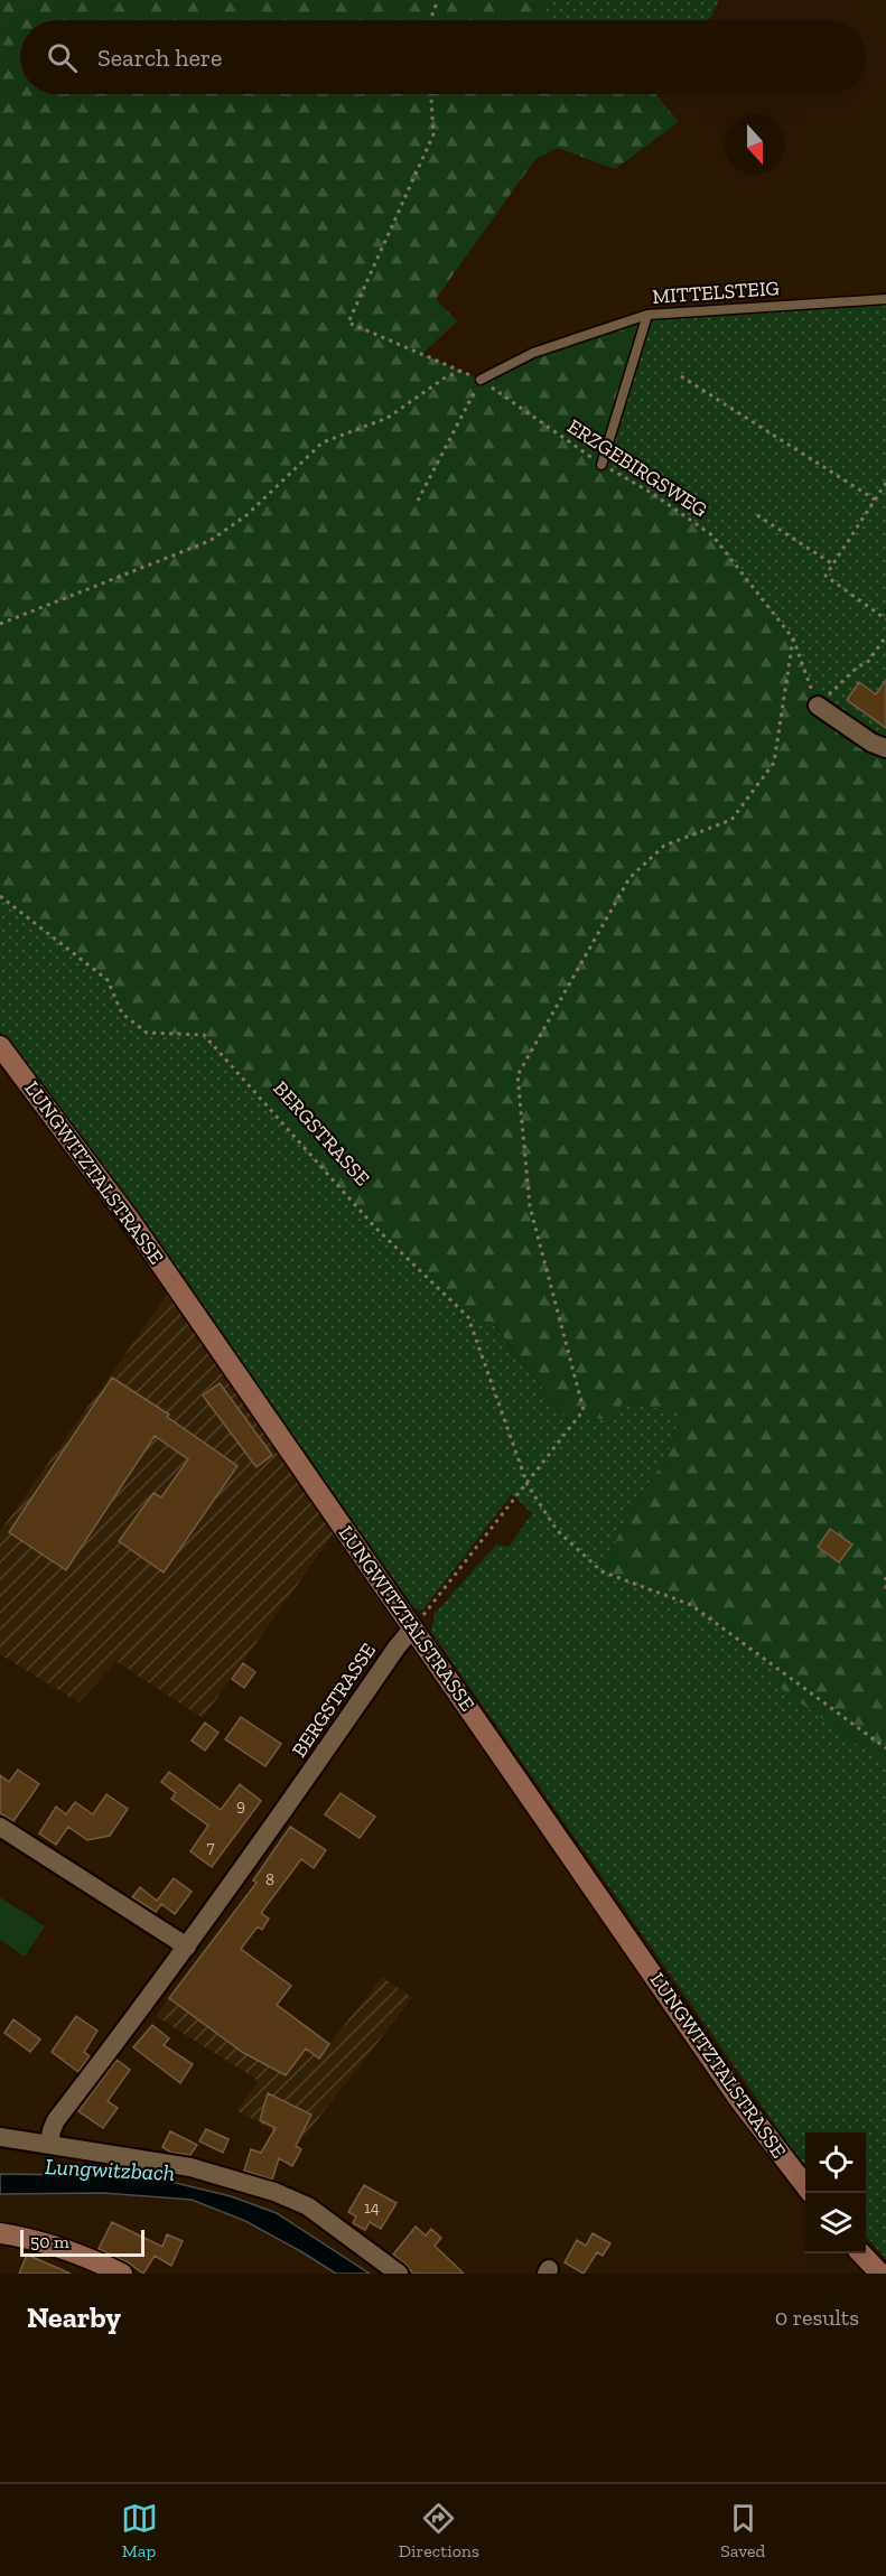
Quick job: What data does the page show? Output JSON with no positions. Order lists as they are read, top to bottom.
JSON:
{
  "streets": {
    "main road": ["LUNGWITZTALSTRASSE"],
    "street": ["BERGSTRASSE"],
    "lane": ["MITTELSTEIG"],
    "path": ["ERZGEBIRGSWEG"]
  },
  "crossings": [
    ["MITTELSTEIG", "ERZGEBIRGSWEG"],
    ["BERGSTRASSE", "LUNGWITZTALSTRASSE"]
  ],
  "water": ["Lungwitzbach"],
  "house_numbers": [
    "9",
    "7",
    "8",
    "14"
  ],
  "scale_bar": "50 m",
  "north": "bottom",
  "page": {
    "search": "Search here",
    "scale": "50 m",
    "heading": ["Nearby", "0 results"],
    "nav": ["Map", "Directions", "Saved"]
  }
}
